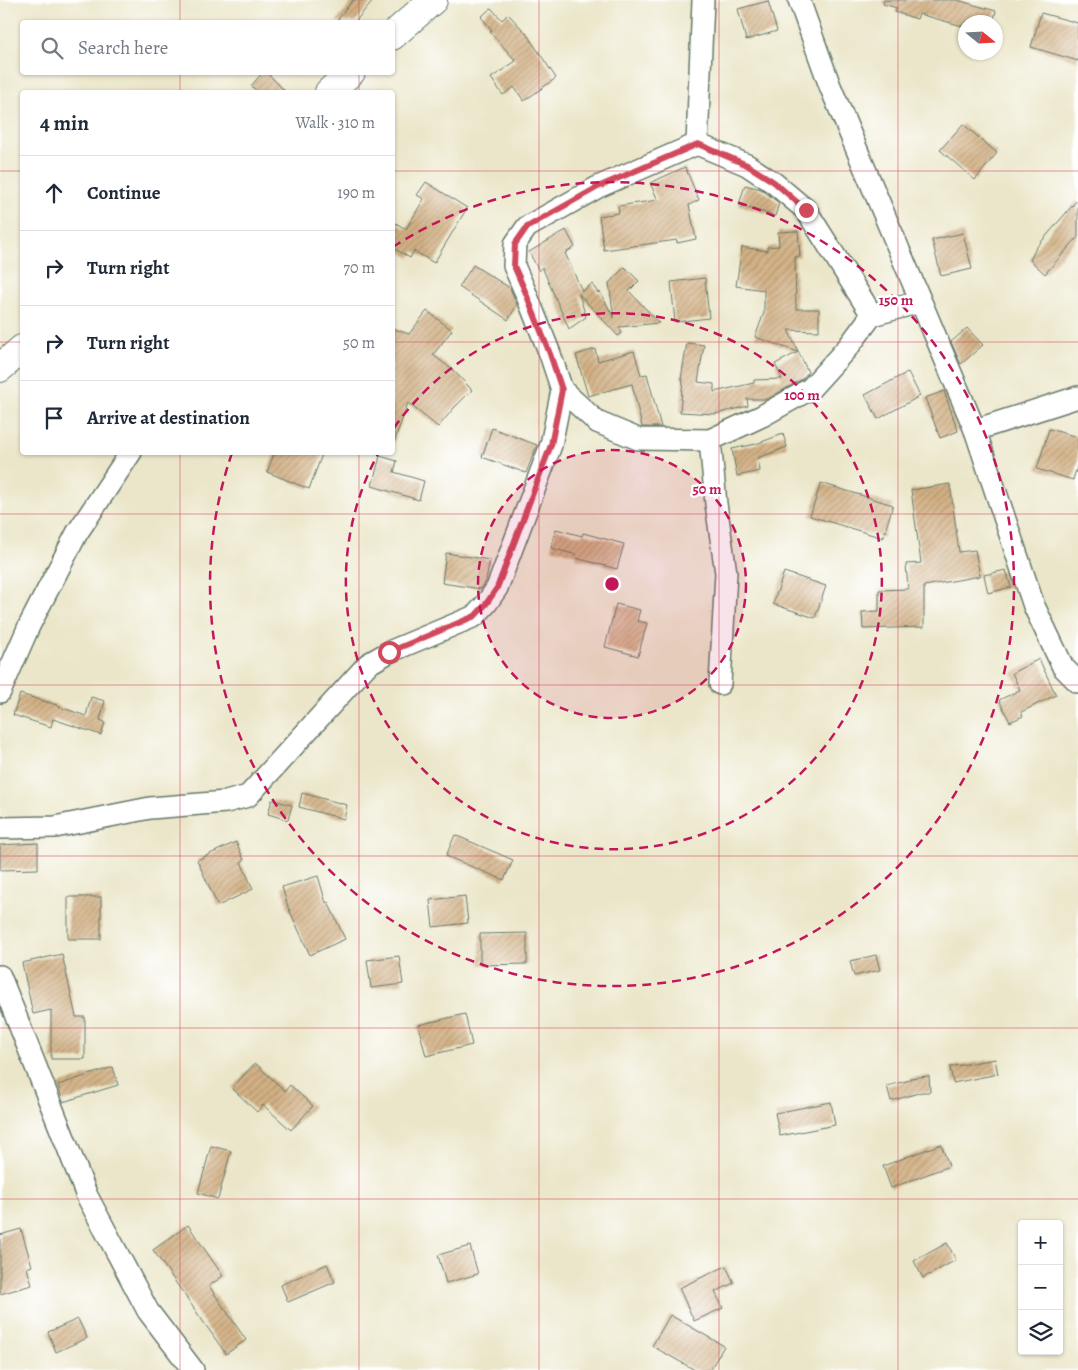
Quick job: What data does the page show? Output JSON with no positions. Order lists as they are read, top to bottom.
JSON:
{
  "north": "right",
  "page": {
    "search": "Search here",
    "heading": ["4 min", "Walk · 310 m"],
    "list": [
      ["Continue", "190 m"],
      ["Turn right", "70 m"],
      ["Turn right", "50 m"],
      "Arrive at destination"
    ],
    "map_buttons": ["+", "−"]
  },
  "rings": ["150 m", "100 m", "50 m"]
}
